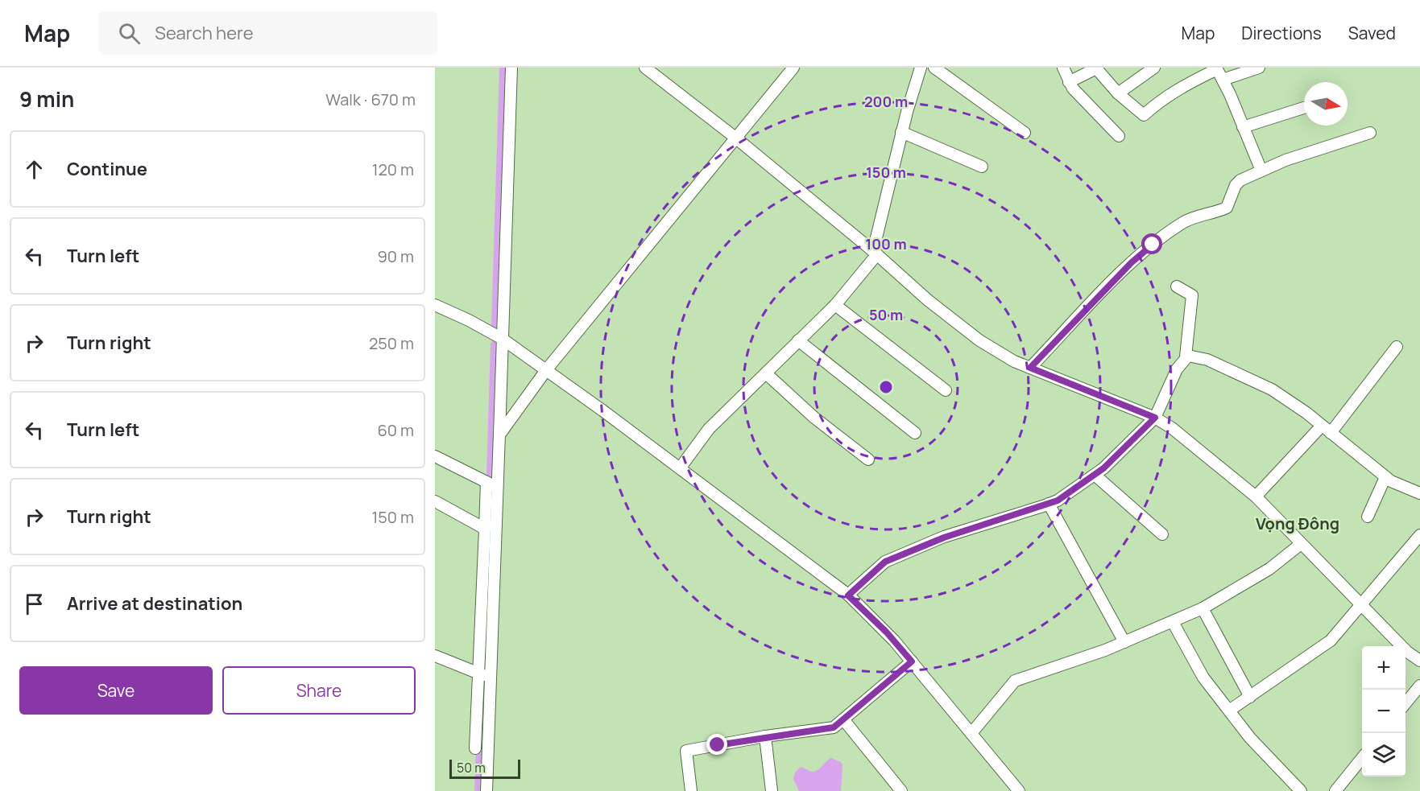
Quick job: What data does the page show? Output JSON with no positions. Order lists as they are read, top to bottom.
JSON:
{
  "districts": ["Vọng Đông"],
  "scale_bar": "50 m",
  "north": "right",
  "page": {
    "header": "Map",
    "search": "Search here",
    "nav": ["Map", "Directions", "Saved"],
    "heading": ["9 min", "Walk · 670 m"],
    "list": [
      ["Continue", "120 m"],
      ["Turn left", "90 m"],
      ["Turn right", "250 m"],
      ["Turn left", "60 m"],
      ["Turn right", "150 m"],
      "Arrive at destination"
    ],
    "map_buttons": ["+", "−"],
    "buttons": ["Save", "Share"],
    "scale": "50 m"
  },
  "rings": [
    "200 m",
    "150 m",
    "100 m",
    "50 m"
  ]
}
